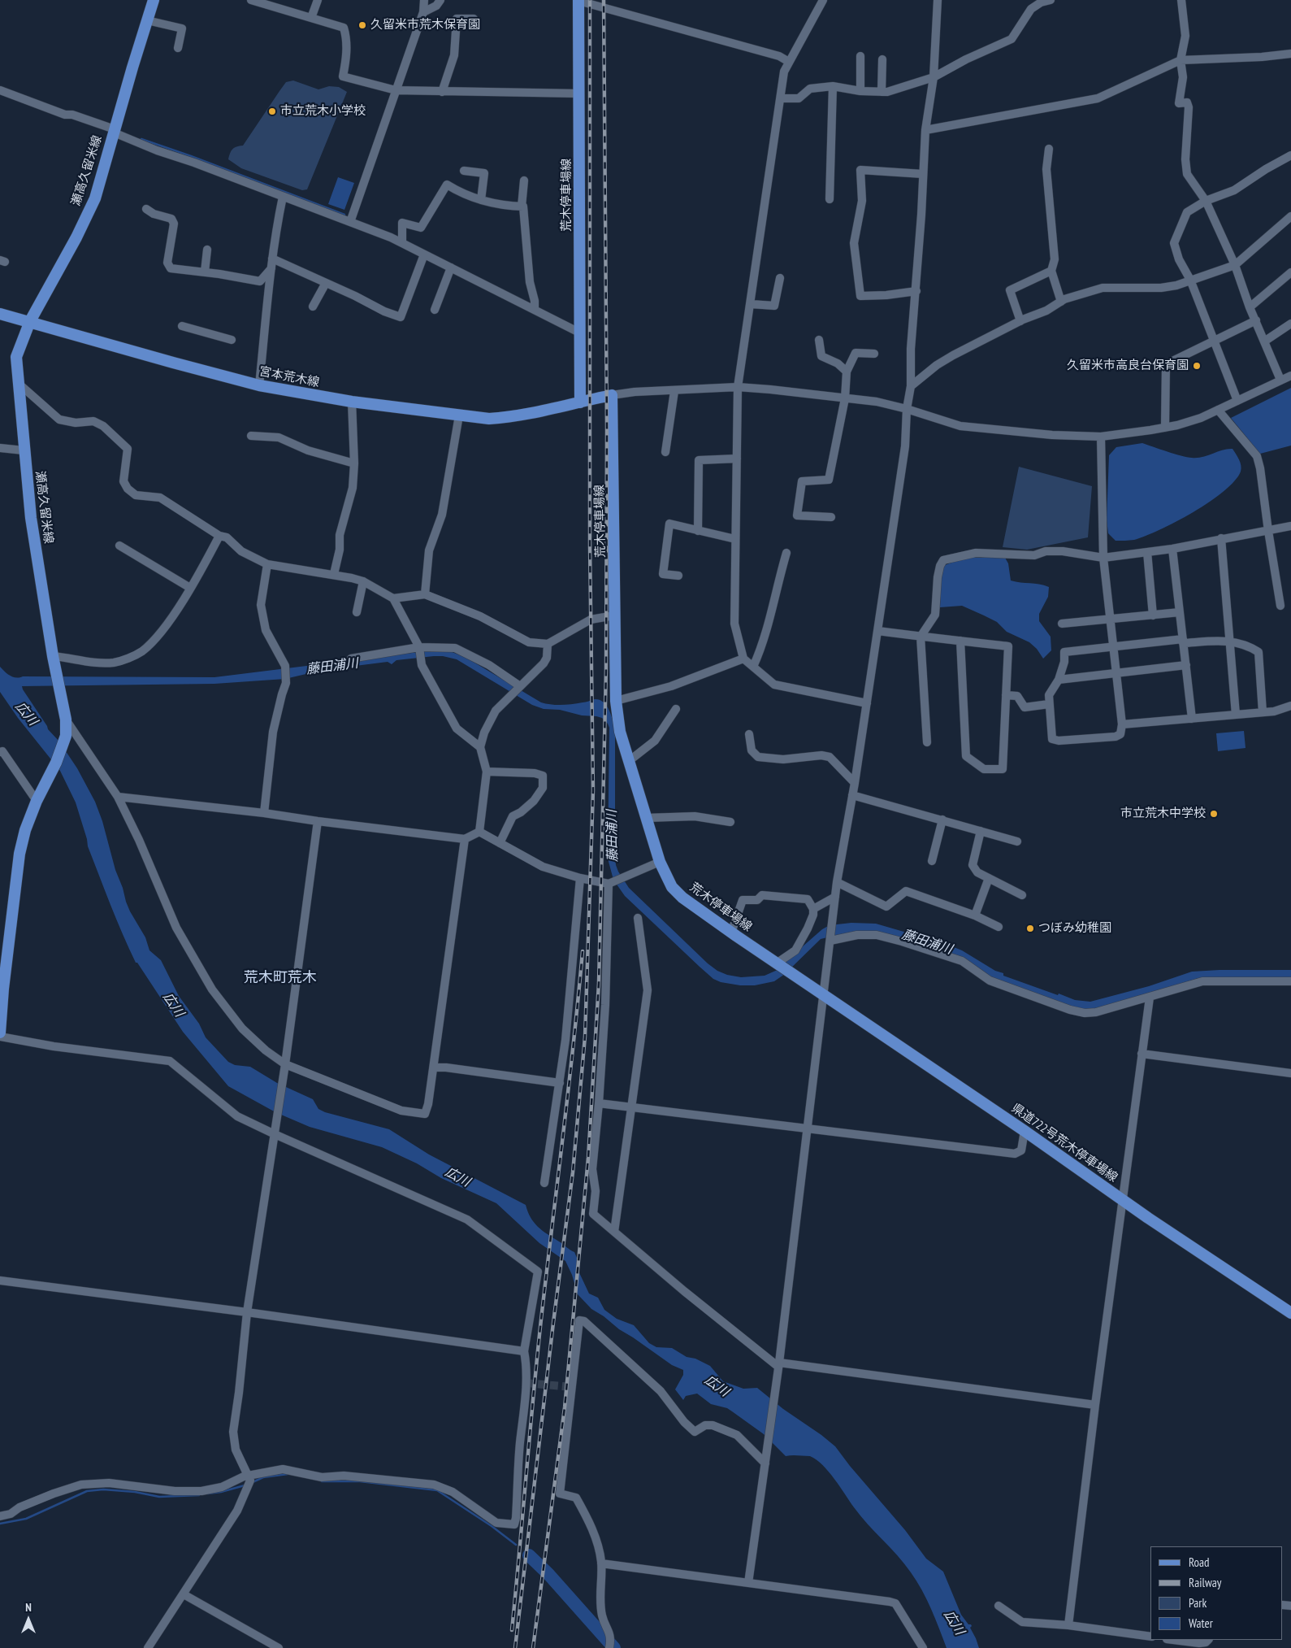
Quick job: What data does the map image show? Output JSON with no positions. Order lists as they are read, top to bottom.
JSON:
{
  "streets": {
    "main road": [
      "瀬高久留米線",
      "荒木停車場線",
      "宮本荒木線",
      "県道722号荒木停車場線"
    ]
  },
  "crossings": [
    ["瀬高久留米線", "宮本荒木線"],
    ["荒木停車場線", "宮本荒木線"],
    ["荒木停車場線", "県道722号荒木停車場線"]
  ],
  "districts": ["荒木町荒木"],
  "water": ["藤田浦川", "広川"],
  "places": [
    "久留米市荒木保育園",
    "市立荒木小学校",
    "久留米市高良台保育園",
    "市立荒木中学校",
    "つぼみ幼稚園"
  ],
  "legend": [
    "Road",
    "Railway",
    "Park",
    "Water"
  ],
  "north": "top"
}
